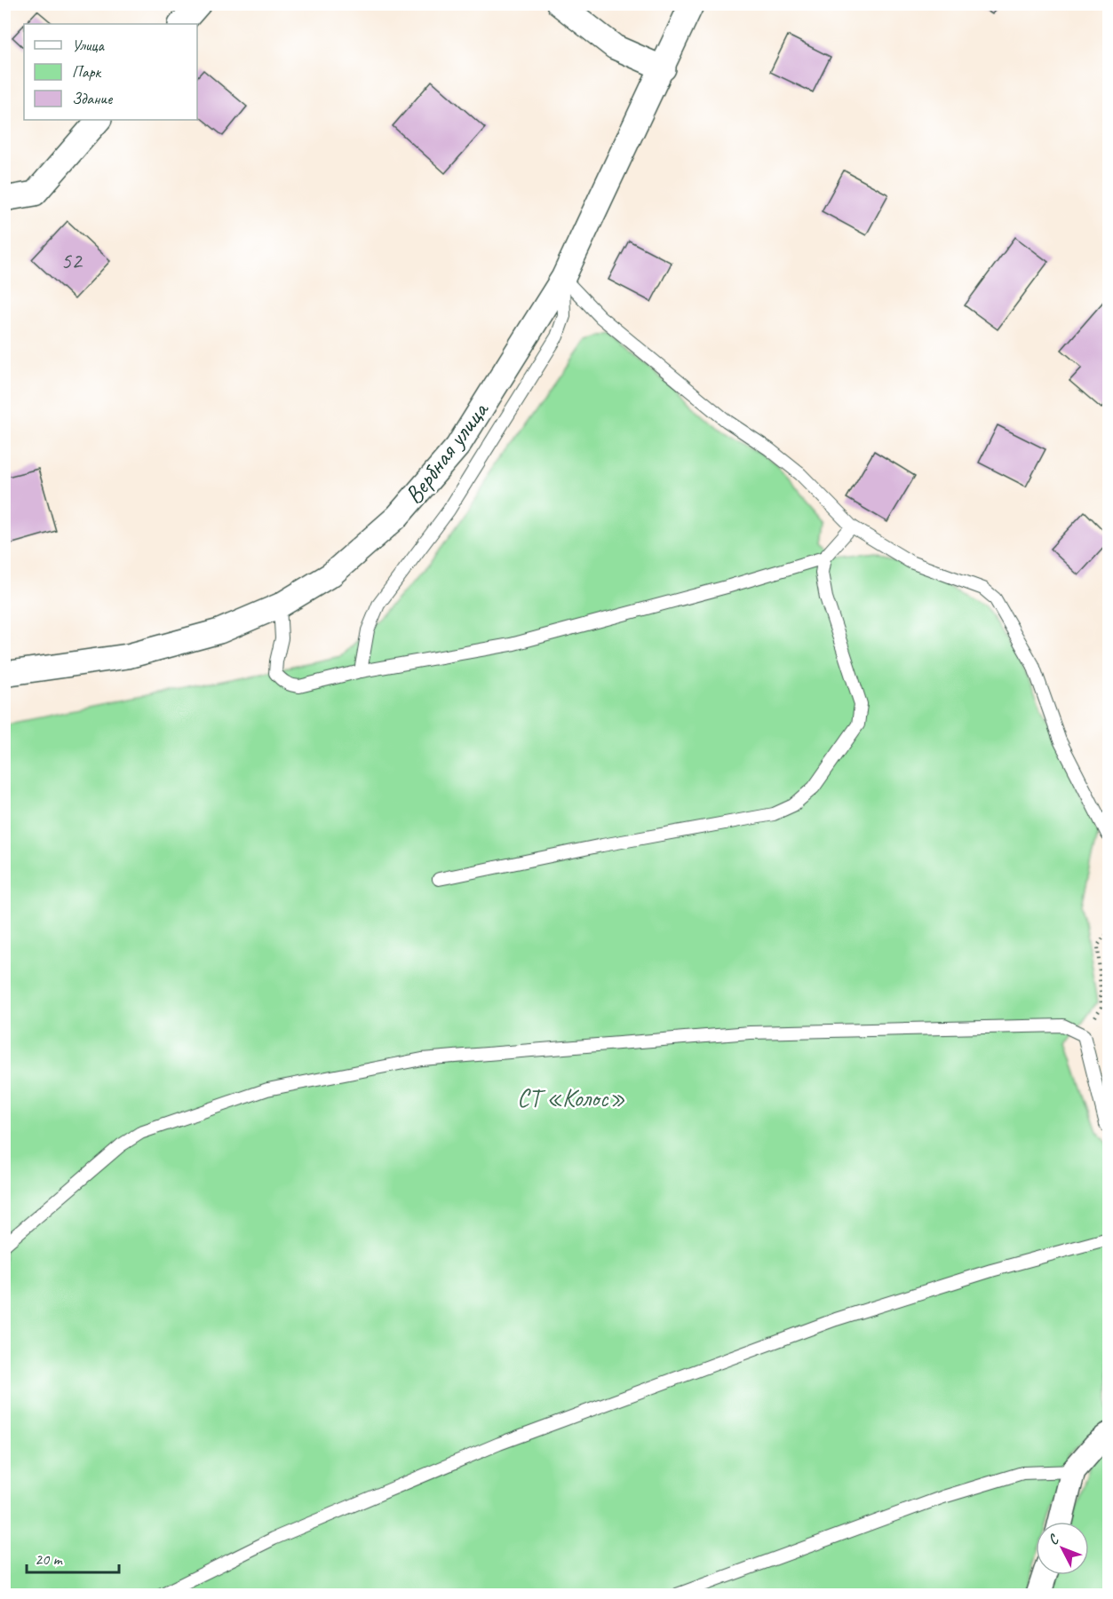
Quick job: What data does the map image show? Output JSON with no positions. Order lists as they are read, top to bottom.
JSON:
{
  "streets": {
    "street": ["Вербная улица"]
  },
  "parks": ["СТ «Колос»"],
  "house_numbers": ["52"],
  "legend": ["Улица", "Парк", "Здание"],
  "scale_bar": "20 m",
  "north": "top left"
}
